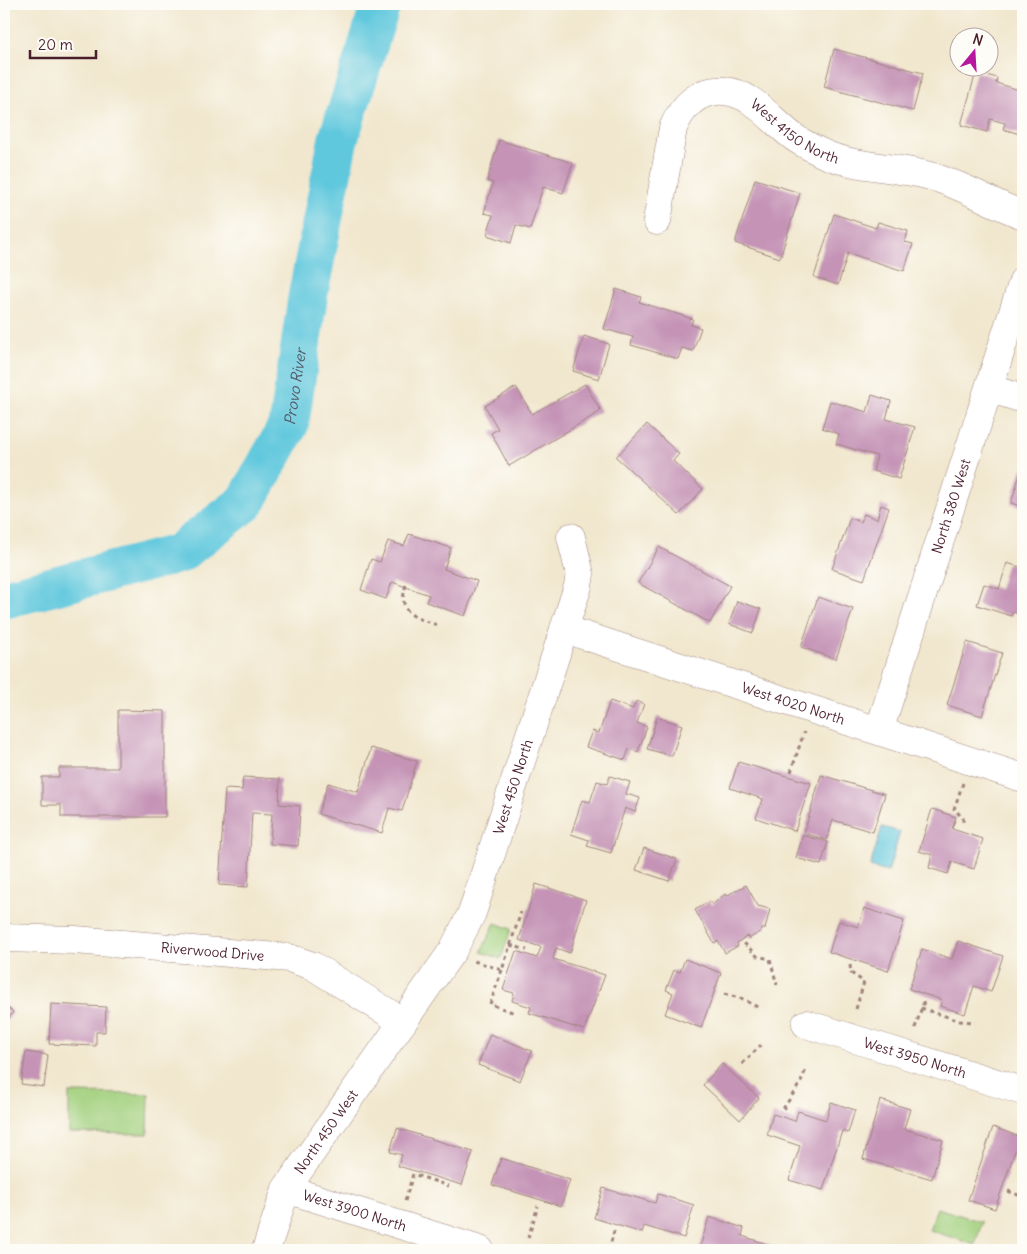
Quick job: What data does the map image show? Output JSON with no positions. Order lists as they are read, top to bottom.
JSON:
{
  "streets": {
    "street": [
      "West 4150 North",
      "North 380 West",
      "West 4020 North",
      "West 450 North",
      "Riverwood Drive",
      "West 3950 North",
      "North 450 West",
      "West 3900 North"
    ]
  },
  "crossings": [
    ["North 380 West", "West 4020 North"],
    ["West 4020 North", "West 450 North"],
    ["West 450 North", "Riverwood Drive"],
    ["West 450 North", "North 450 West"],
    ["Riverwood Drive", "North 450 West"],
    ["North 450 West", "West 3900 North"]
  ],
  "water": ["Provo River"],
  "scale_bar": "20 m",
  "north": "top"
}
